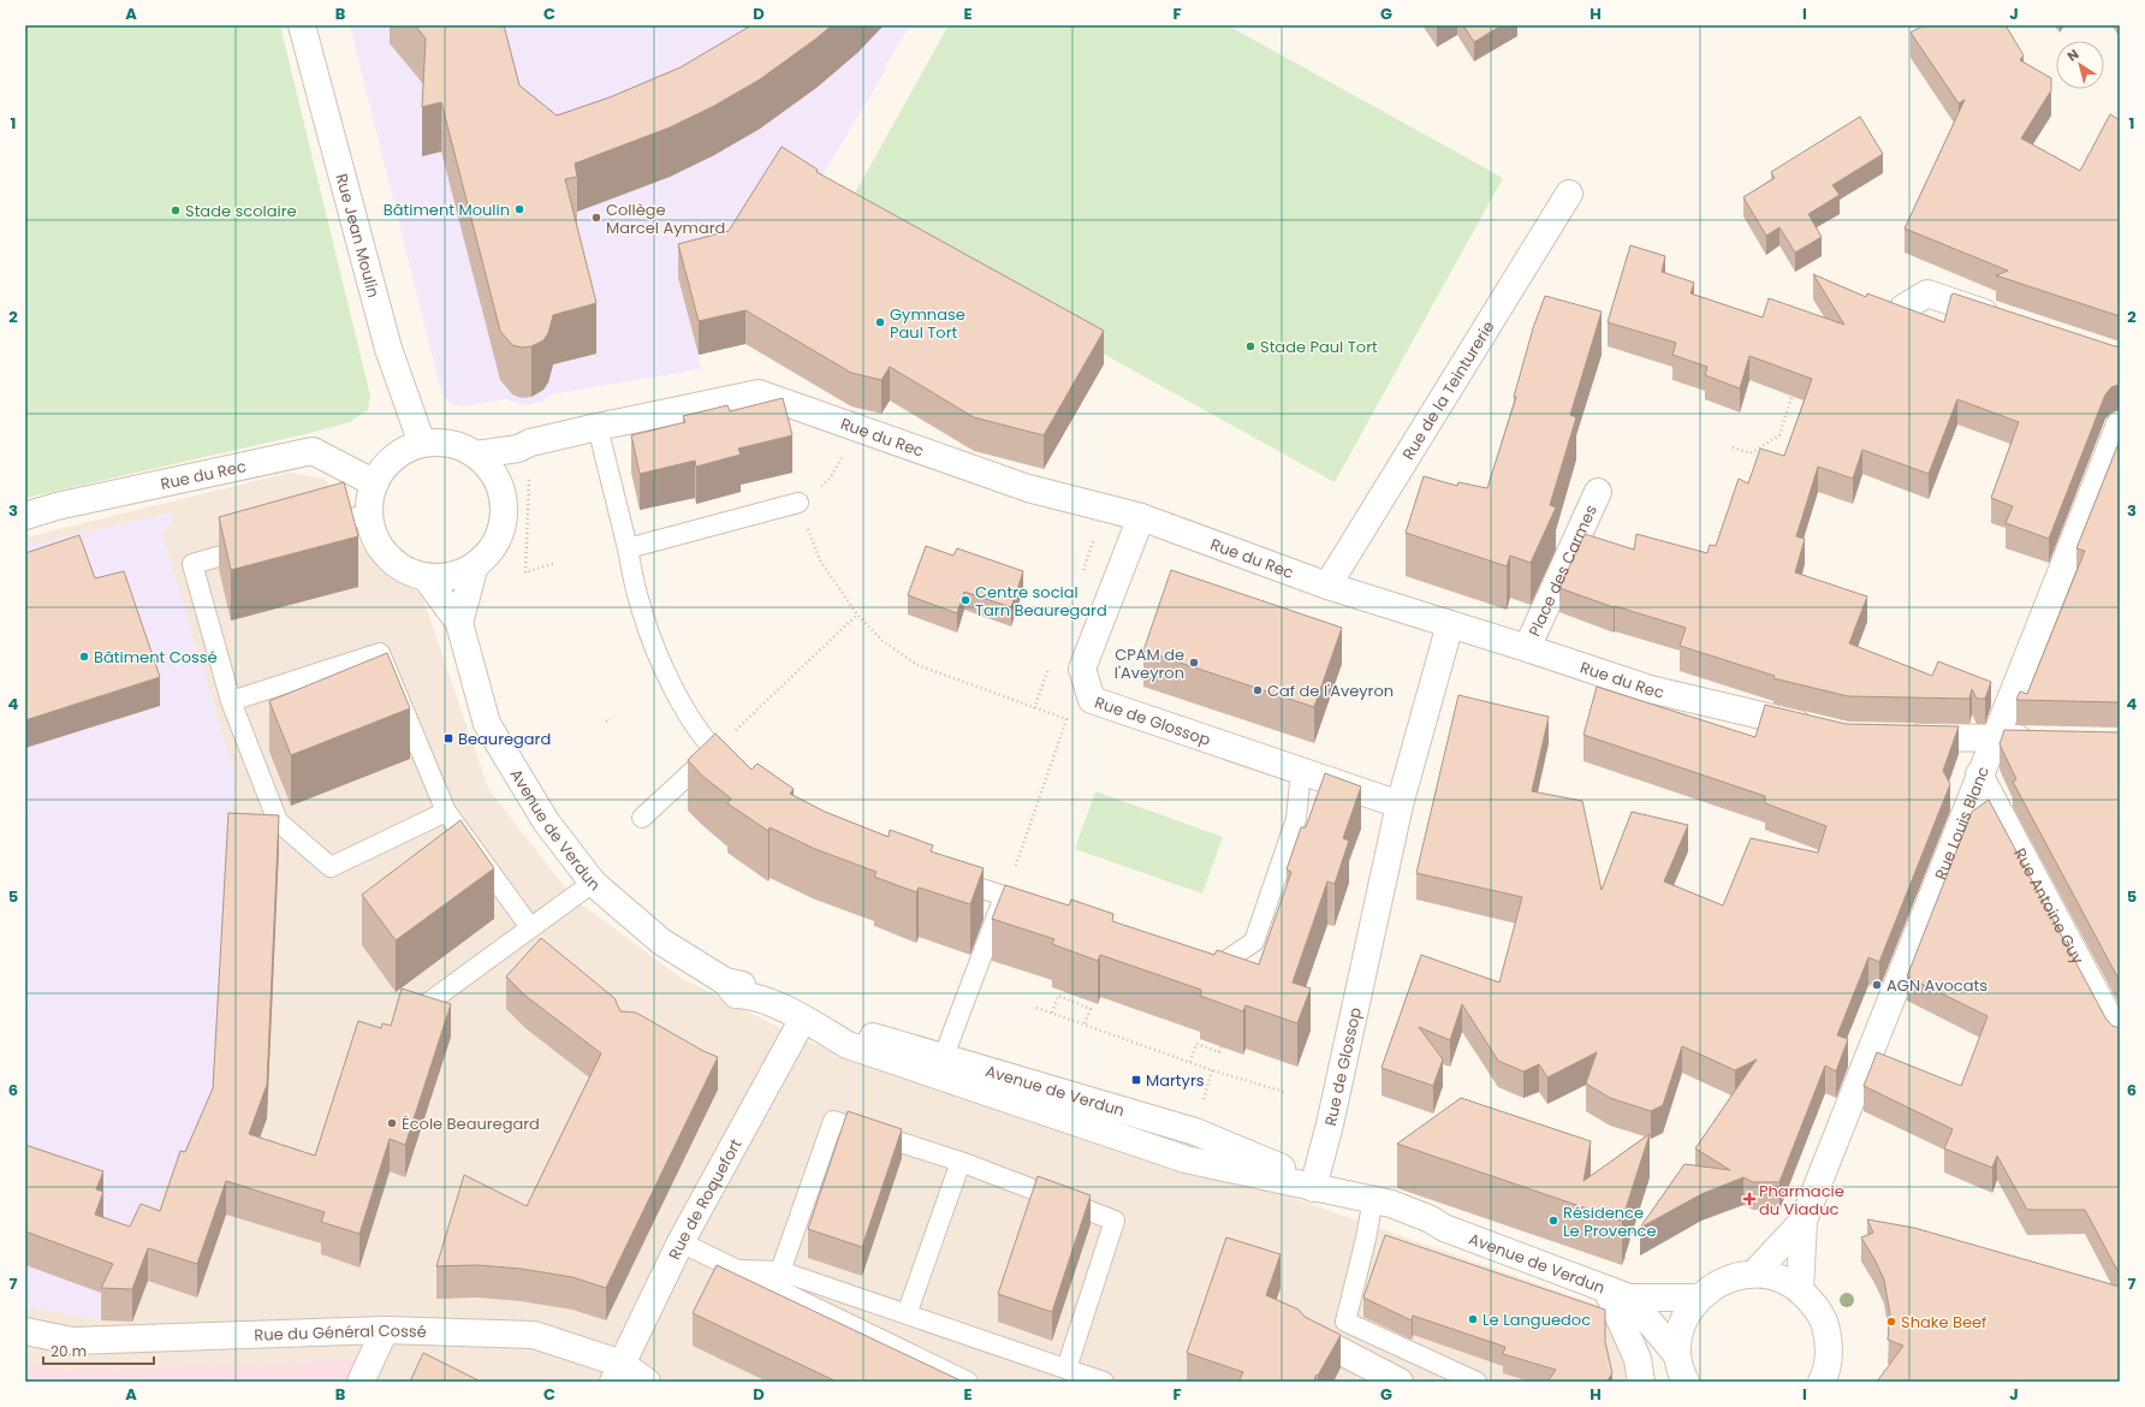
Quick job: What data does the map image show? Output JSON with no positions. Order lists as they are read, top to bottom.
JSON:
{
  "streets": {
    "street": [
      "Rue Jean Moulin",
      "Rue de la Teinturerie",
      "Rue du Rec",
      "Place des Carmes",
      "Rue de Glossop",
      "Rue Louis Blanc",
      "Avenue de Verdun",
      "Rue Antoine Guy",
      "Rue de Roquefort",
      "Rue du Général Cossé"
    ]
  },
  "crossings": [
    ["Rue Jean Moulin", "Rue du Rec"],
    ["Rue Jean Moulin", "Avenue de Verdun"],
    ["Rue de la Teinturerie", "Rue du Rec"],
    ["Rue du Rec", "Place des Carmes"],
    ["Rue du Rec", "Rue de Glossop"],
    ["Rue du Rec", "Avenue de Verdun"],
    ["Rue de Glossop", "Avenue de Verdun"],
    ["Rue Louis Blanc", "Rue Antoine Guy"],
    ["Avenue de Verdun", "Rue de Roquefort"],
    ["Rue de Roquefort", "Rue du Général Cossé"]
  ],
  "places": {
    "other": [
      "Bâtiment Moulin",
      "Stade scolaire",
      "Collège Marcel Aymard",
      "Gymnase Paul Tort",
      "Stade Paul Tort",
      "Centre social Tarn Beauregard",
      "Bâtiment Cossé",
      "CPAM de l'Aveyron",
      "Caf de l'Aveyron",
      "AGN Avocats",
      "École Beauregard",
      "Résidence Le Provence",
      "Le Languedoc",
      "Shake Beef"
    ],
    "transit": ["Beauregard", "Martyrs"],
    "health": ["Pharmacie du Viaduc"]
  },
  "scale_bar": "20 m",
  "north": "top left",
  "grid": {
    "columns": [
      "A",
      "B",
      "C",
      "D",
      "E",
      "F",
      "G",
      "H",
      "I",
      "J"
    ],
    "rows": [
      "1",
      "2",
      "3",
      "4",
      "5",
      "6",
      "7"
    ]
  }
}
